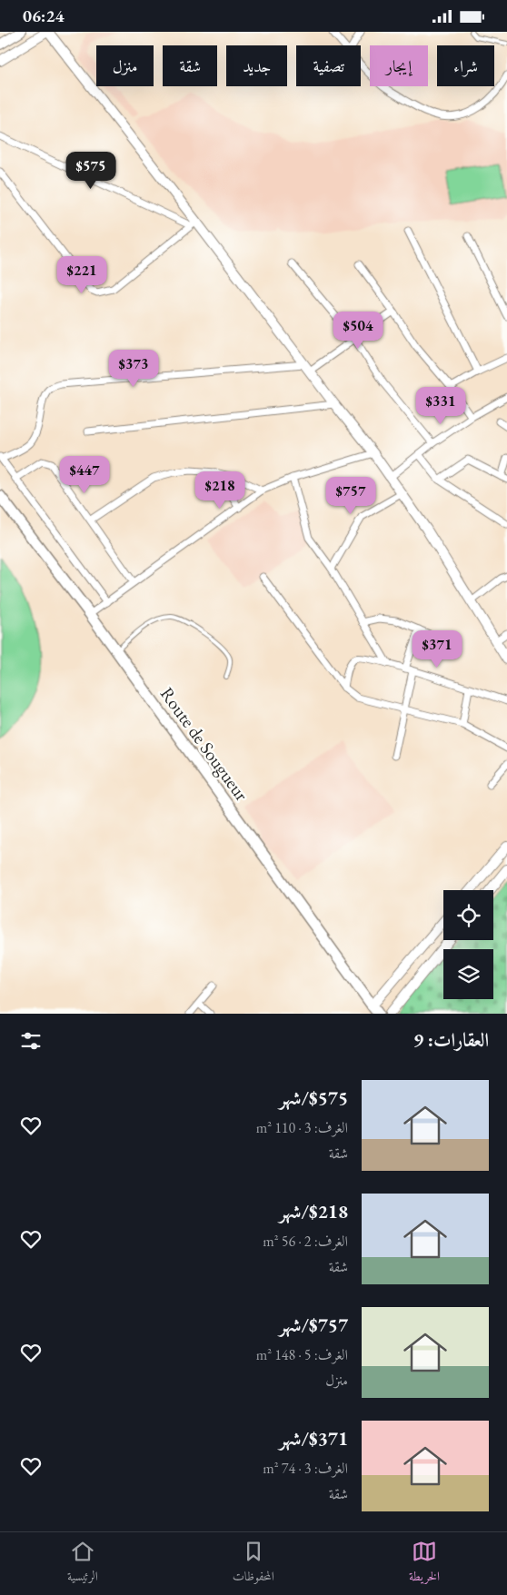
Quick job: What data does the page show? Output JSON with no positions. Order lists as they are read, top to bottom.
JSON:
{
  "streets": {
    "main road": ["Route de Sougueur"]
  },
  "page": {
    "status": "06:24",
    "chip": [
      "شراء",
      "إيجار",
      "تصفية",
      "جديد",
      "شقة",
      "منزل"
    ],
    "price": [
      "$575",
      "$221",
      "$504",
      "$373",
      "$331",
      "$447",
      "$218",
      "$757",
      "$371"
    ],
    "heading": "العقارات: 9",
    "list": [
      {
        "name": "$575/شهر",
        "note": "الغرف: 3 · 110 m² · شقة"
      },
      {
        "name": "$218/شهر",
        "note": "الغرف: 2 · 56 m² · شقة"
      },
      {
        "name": "$757/شهر",
        "note": "الغرف: 5 · 148 m² · منزل"
      },
      {
        "name": "$371/شهر",
        "note": "الغرف: 3 · 74 m² · شقة"
      }
    ],
    "tabs": ["الخريطة", "المحفوظات", "الرئيسية"]
  }
}
